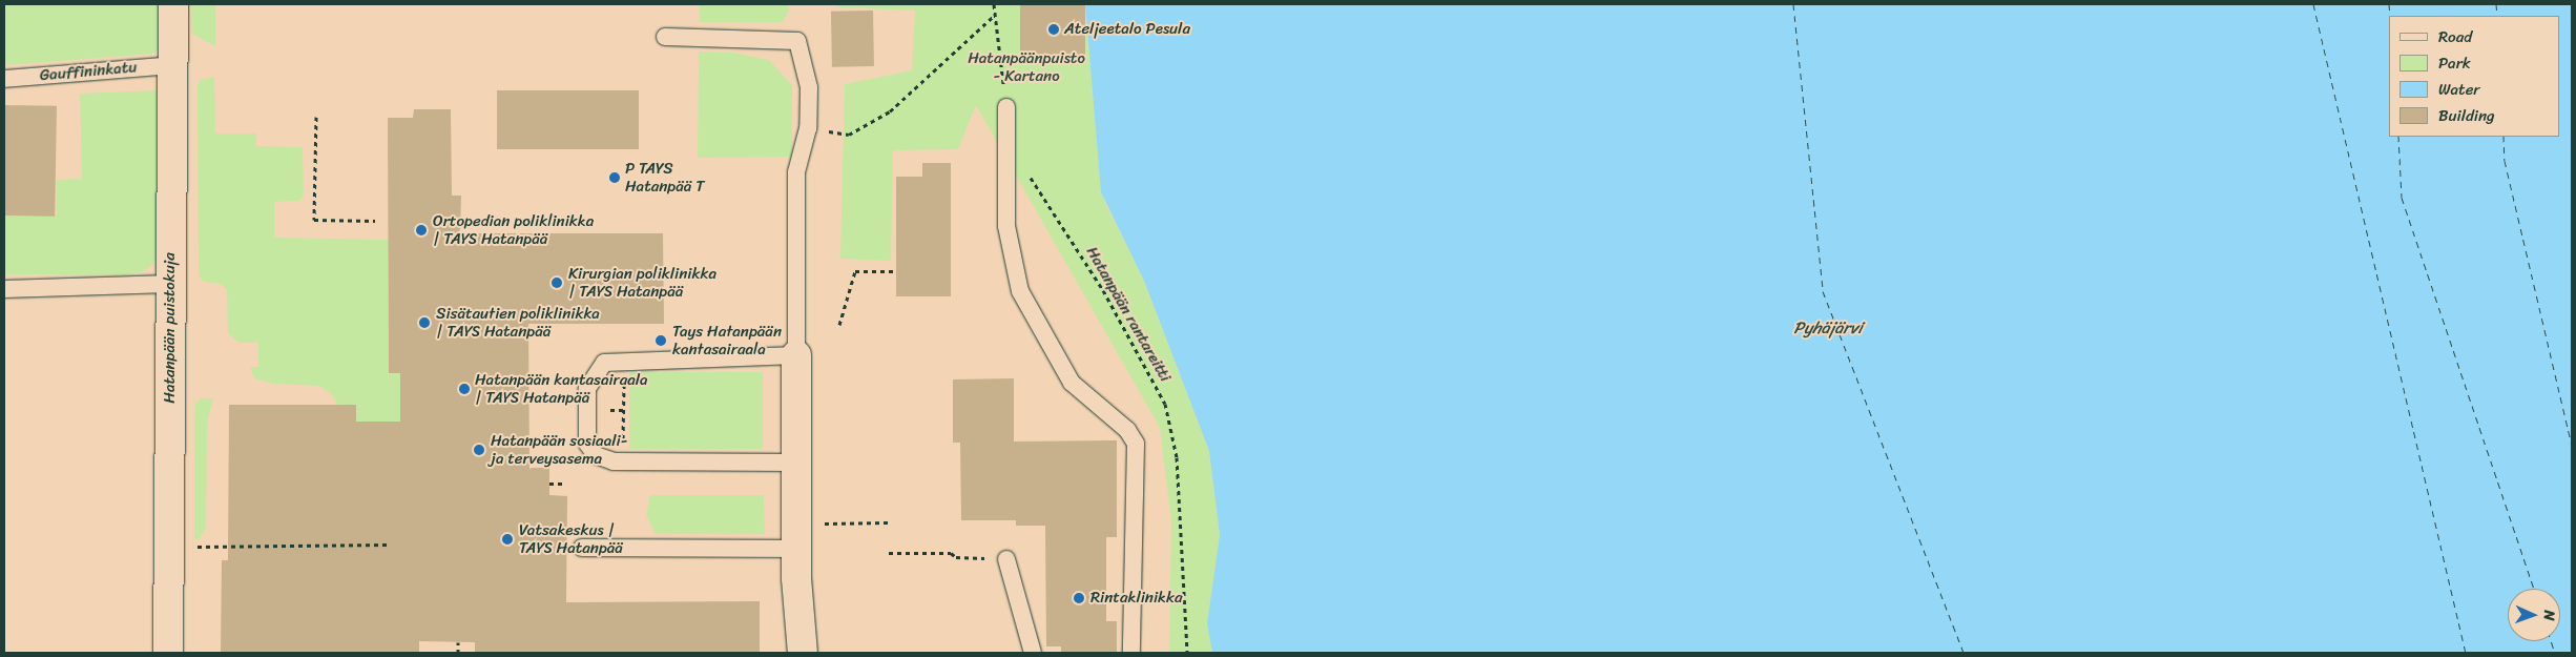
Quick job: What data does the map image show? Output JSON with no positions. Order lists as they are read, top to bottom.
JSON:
{
  "streets": {
    "street": ["Hatanpään puistokuja"],
    "lane": ["Gauffininkatu"],
    "path": ["Hatanpään rantareitti"]
  },
  "crossings": [
    ["Gauffininkatu", "Hatanpään puistokuja"]
  ],
  "water": ["Pyhäjärvi"],
  "parks": ["Hatanpäänpuisto - Kartano"],
  "places": [
    "Ateljeetalo Pesula",
    "P TAYS Hatanpää T",
    "Ortopedian poliklinikka | TAYS Hatanpää",
    "Kirurgian poliklinikka | TAYS Hatanpää",
    "Sisätautien poliklinikka | TAYS Hatanpää",
    "Tays Hatanpään kantasairaala",
    "Hatanpään kantasairaala | TAYS Hatanpää",
    "Hatanpään sosiaali- ja terveysasema",
    "Vatsakeskus | TAYS Hatanpää",
    "Rintaklinikka"
  ],
  "legend": [
    "Road",
    "Park",
    "Water",
    "Building"
  ],
  "north": "right"
}
